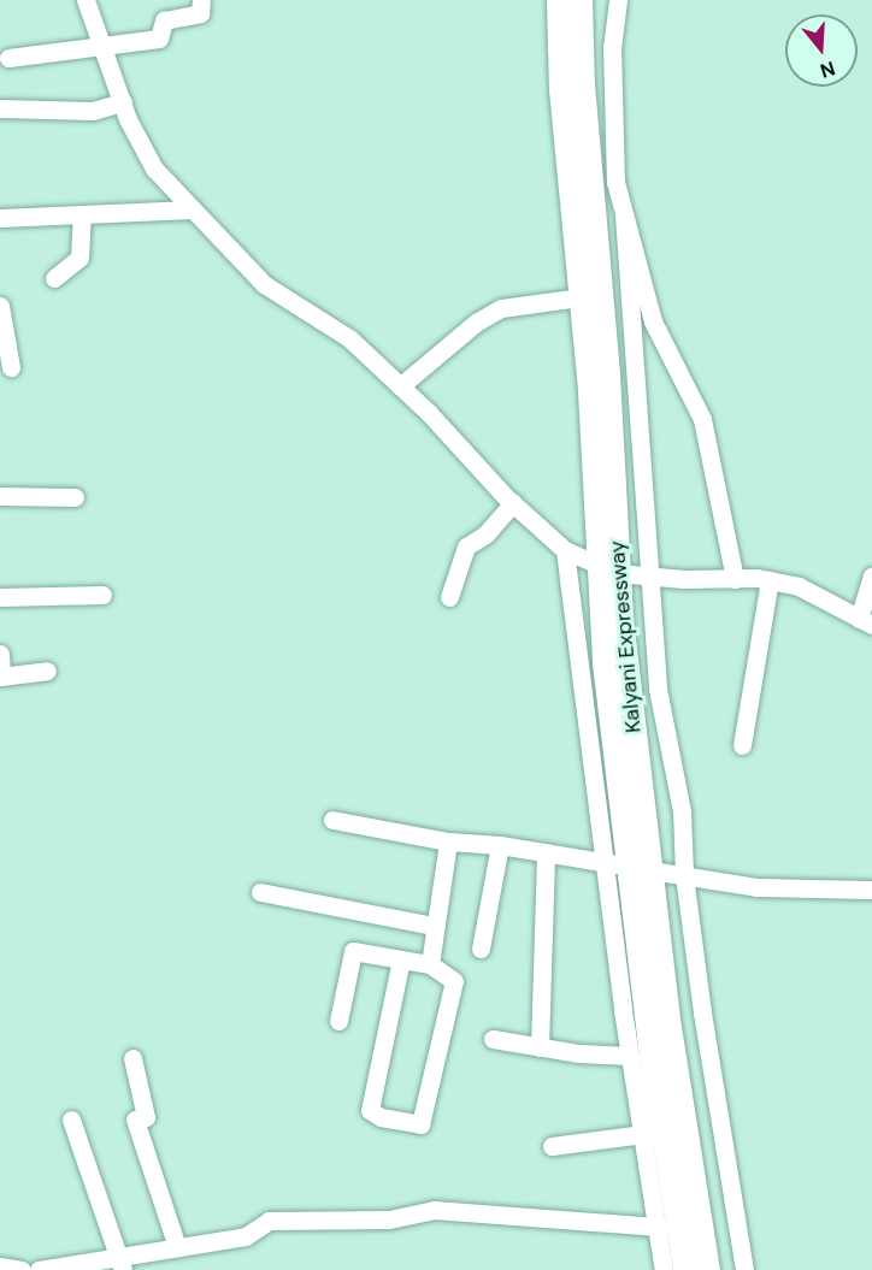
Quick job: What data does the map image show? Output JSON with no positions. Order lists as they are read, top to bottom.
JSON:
{
  "streets": {
    "highway": ["Kalyani Expressway"]
  },
  "north": "bottom"
}
